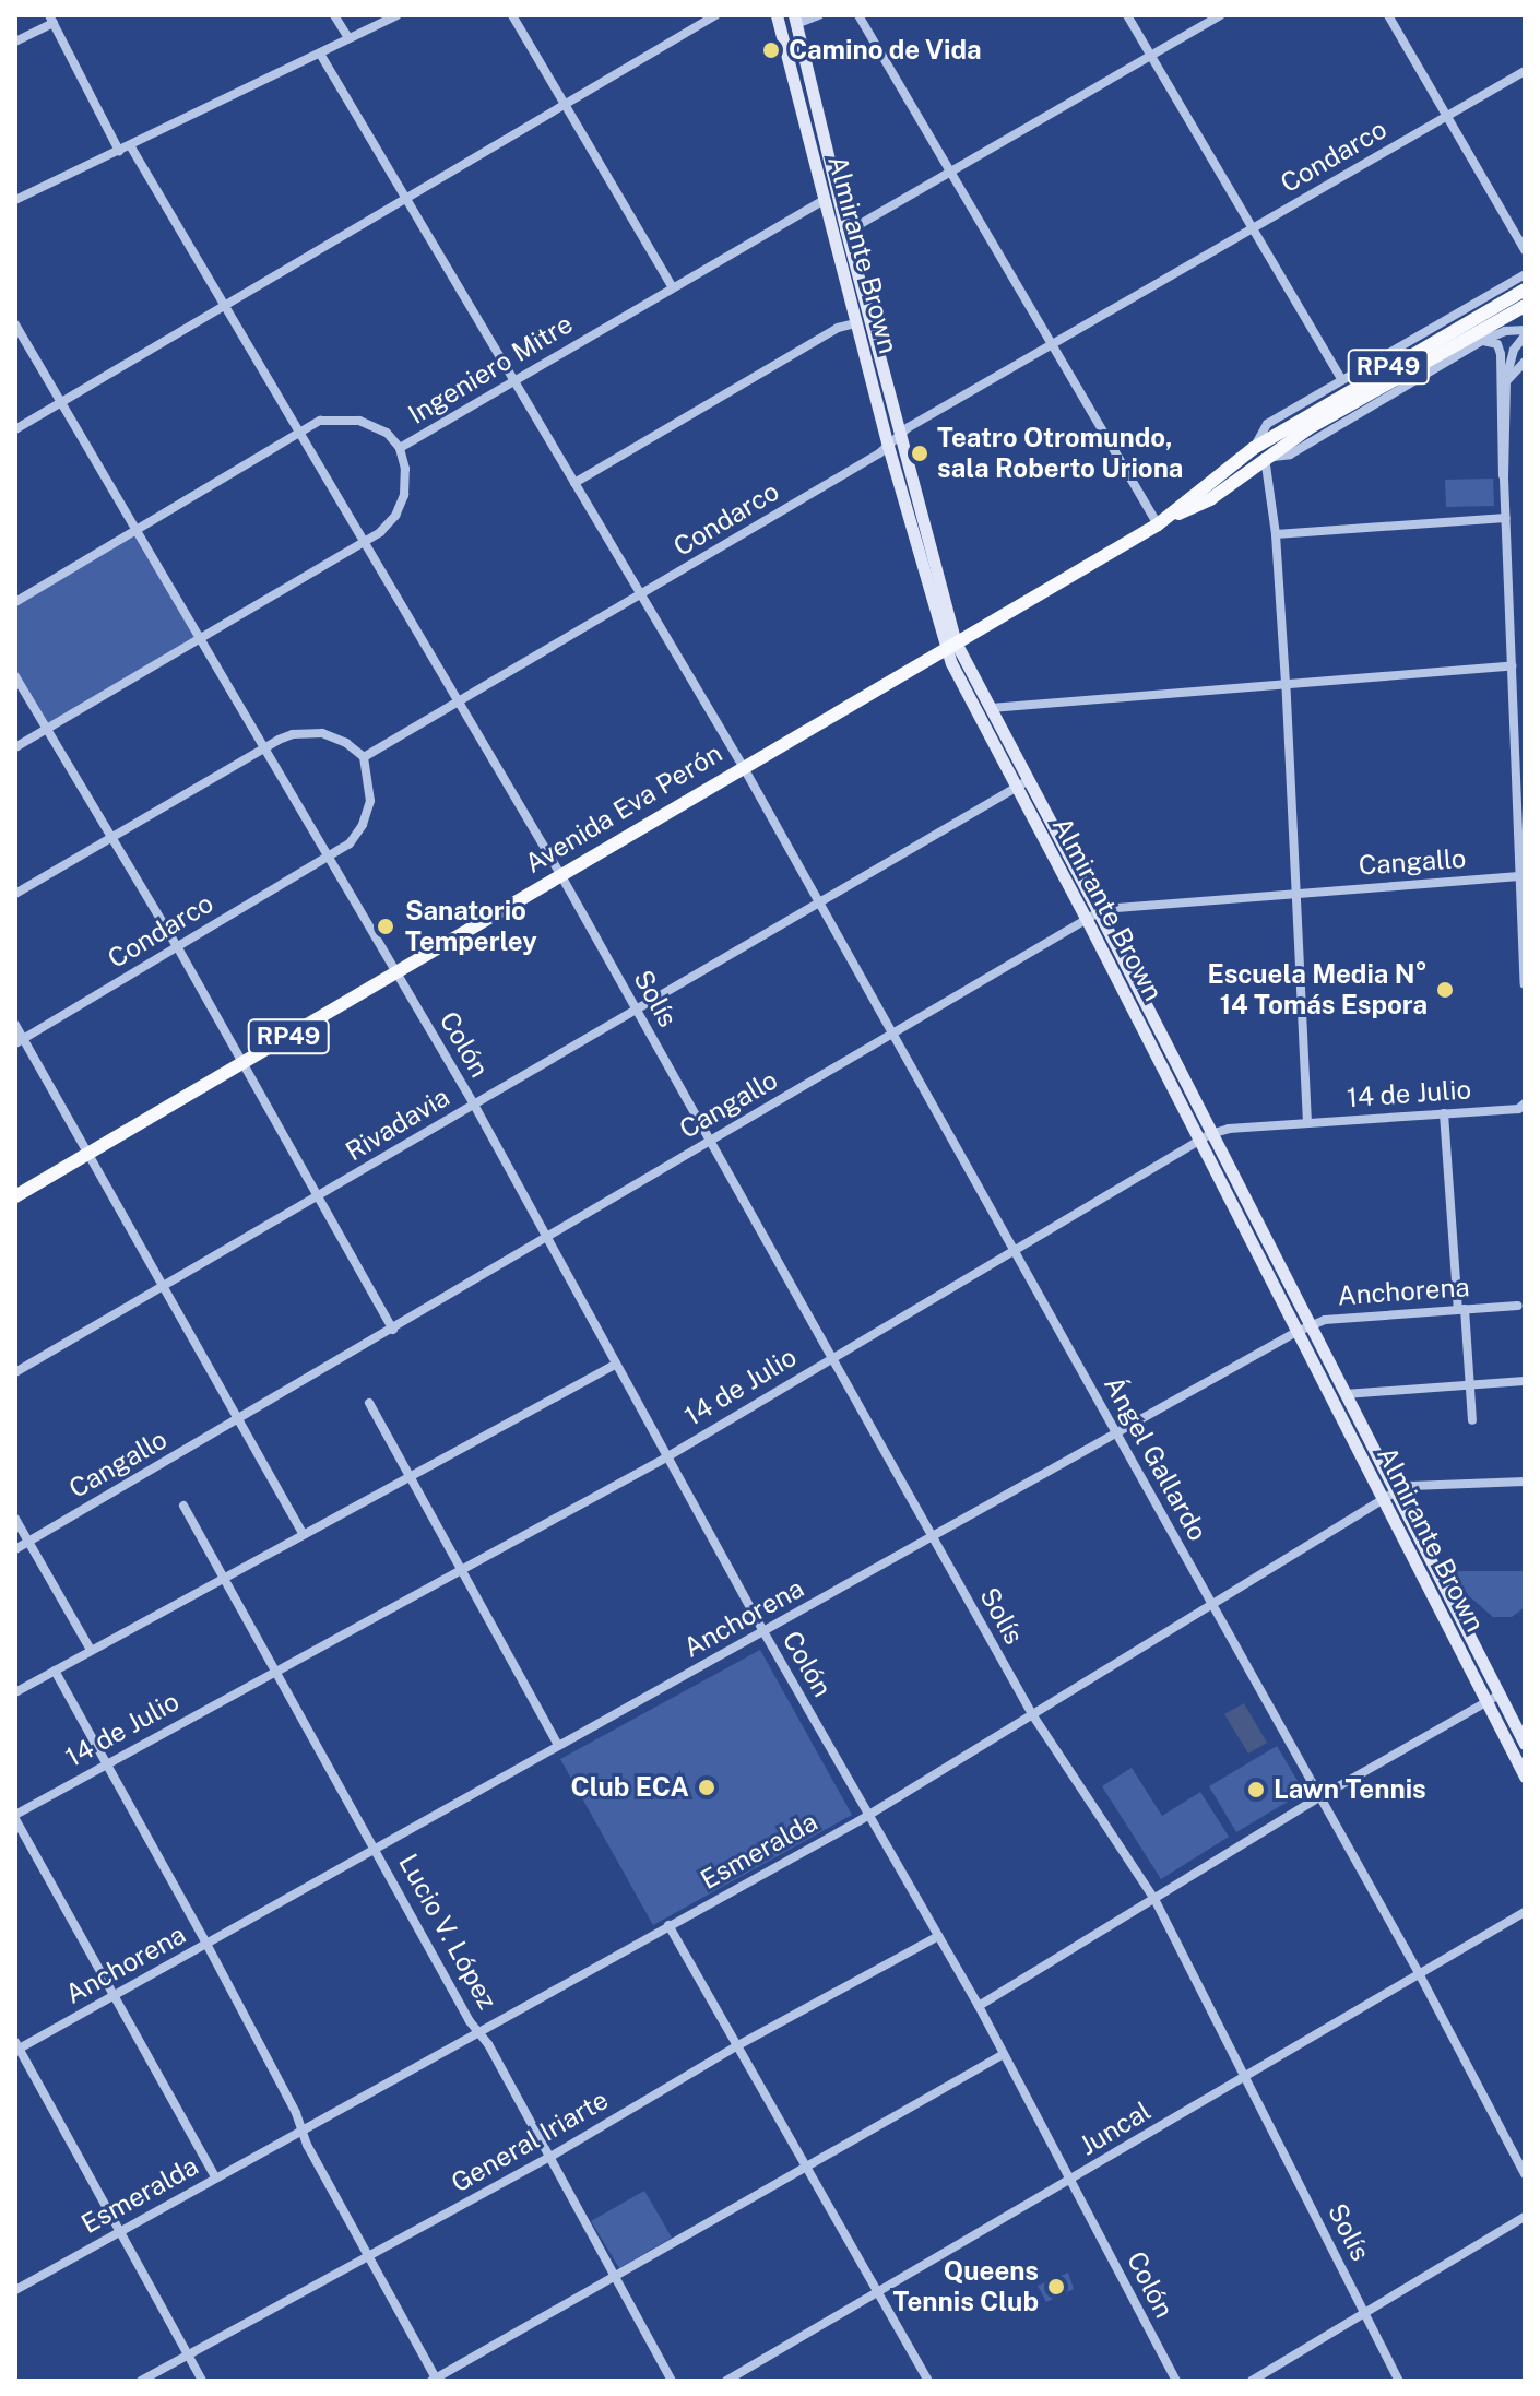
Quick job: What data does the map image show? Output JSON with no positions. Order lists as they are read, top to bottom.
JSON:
{
  "streets": {
    "main road": ["Almirante Brown", "RP49", "Avenida Eva Perón"],
    "street": [
      "Condarco",
      "Ingeniero Mitre",
      "Cangallo",
      "Solís",
      "Colón",
      "14 de Julio",
      "Rivadavia",
      "Anchorena",
      "Ángel Gallardo",
      "Esmeralda",
      "Lucio V. López",
      "Juncal",
      "General Iriarte"
    ]
  },
  "crossings": [
    ["Condarco", "Almirante Brown"],
    ["Condarco", "Solís"],
    ["Condarco", "Colón"],
    ["Condarco", "Ángel Gallardo"],
    ["Almirante Brown", "Ingeniero Mitre"],
    ["Almirante Brown", "Avenida Eva Perón"],
    ["Almirante Brown", "Cangallo"],
    ["Almirante Brown", "14 de Julio"],
    ["Almirante Brown", "Rivadavia"],
    ["Almirante Brown", "Anchorena"],
    ["Almirante Brown", "Esmeralda"],
    ["RP49", "Avenida Eva Perón"],
    ["Ingeniero Mitre", "Solís"],
    ["Ingeniero Mitre", "Colón"],
    ["Ingeniero Mitre", "Ángel Gallardo"],
    ["Avenida Eva Perón", "Solís"],
    ["Avenida Eva Perón", "Colón"],
    ["Avenida Eva Perón", "Ángel Gallardo"],
    ["Cangallo", "Solís"],
    ["Cangallo", "Colón"],
    ["Cangallo", "Ángel Gallardo"],
    ["Solís", "14 de Julio"],
    ["Solís", "Rivadavia"],
    ["Solís", "Anchorena"],
    ["Solís", "Esmeralda"],
    ["Solís", "Juncal"],
    ["Colón", "14 de Julio"],
    ["Colón", "Rivadavia"],
    ["Colón", "Anchorena"],
    ["Colón", "Esmeralda"],
    ["Colón", "Juncal"],
    ["Colón", "General Iriarte"],
    ["14 de Julio", "Ángel Gallardo"],
    ["14 de Julio", "Lucio V. López"],
    ["Rivadavia", "Ángel Gallardo"],
    ["Anchorena", "Ángel Gallardo"],
    ["Anchorena", "Lucio V. López"],
    ["Ángel Gallardo", "Esmeralda"],
    ["Ángel Gallardo", "Juncal"],
    ["Esmeralda", "Lucio V. López"],
    ["Lucio V. López", "General Iriarte"]
  ],
  "places": [
    "Camino de Vida",
    "Teatro Otromundo, sala Roberto Uriona",
    "Sanatorio Temperley",
    "Escuela Media N° 14 Tomás Espora",
    "Club ECA",
    "Lawn Tennis",
    "Queens Tennis Club"
  ]
}
